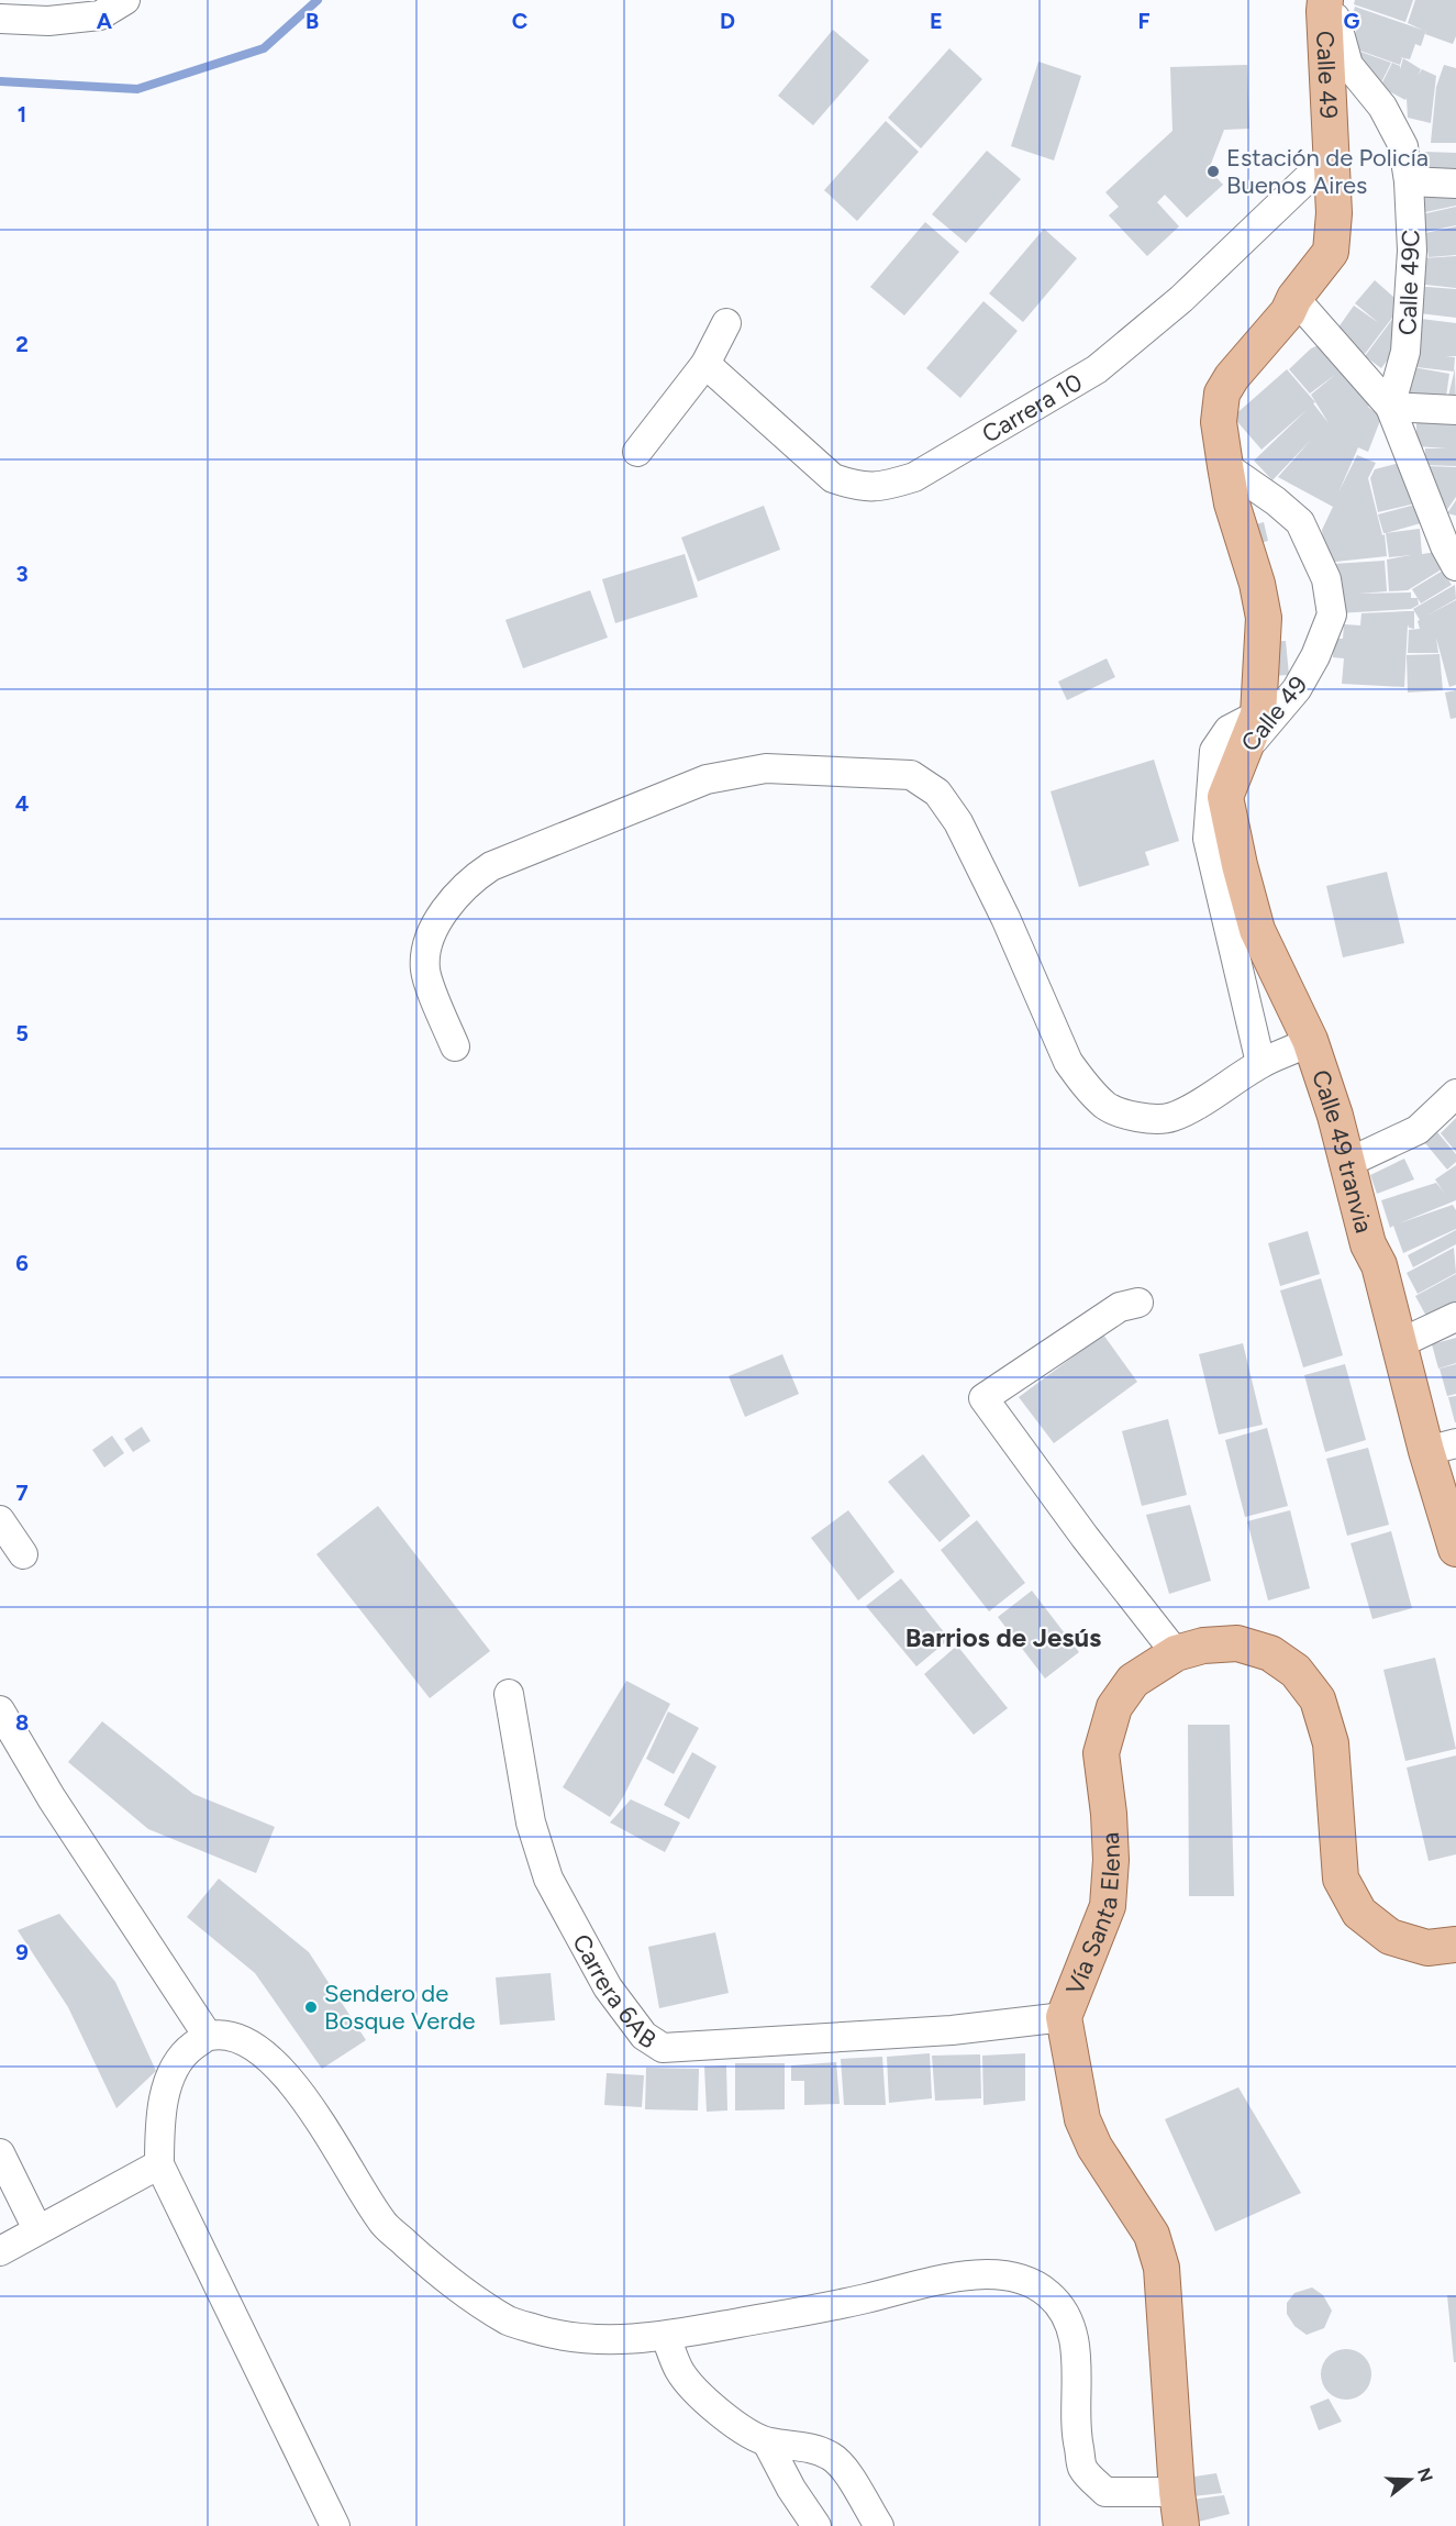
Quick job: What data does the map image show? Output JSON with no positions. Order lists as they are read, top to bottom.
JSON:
{
  "streets": {
    "main road": ["Calle 49", "Calle 49 tranvia", "Vía Santa Elena"],
    "street": ["Calle 49C", "Carrera 10", "Carrera 6AB"]
  },
  "crossings": [
    ["Calle 49", "Calle 49C"],
    ["Calle 49", "Carrera 10"],
    ["Calle 49", "Calle 49 tranvia"],
    ["Vía Santa Elena", "Carrera 6AB"]
  ],
  "districts": ["Barrios de Jesús"],
  "places": ["Estación de Policía Buenos Aires", "Sendero de Bosque Verde"],
  "north": "right",
  "grid": {
    "columns": [
      "A",
      "B",
      "C",
      "D",
      "E",
      "F",
      "G"
    ],
    "rows": [
      "1",
      "2",
      "3",
      "4",
      "5",
      "6",
      "7",
      "8",
      "9"
    ]
  }
}
